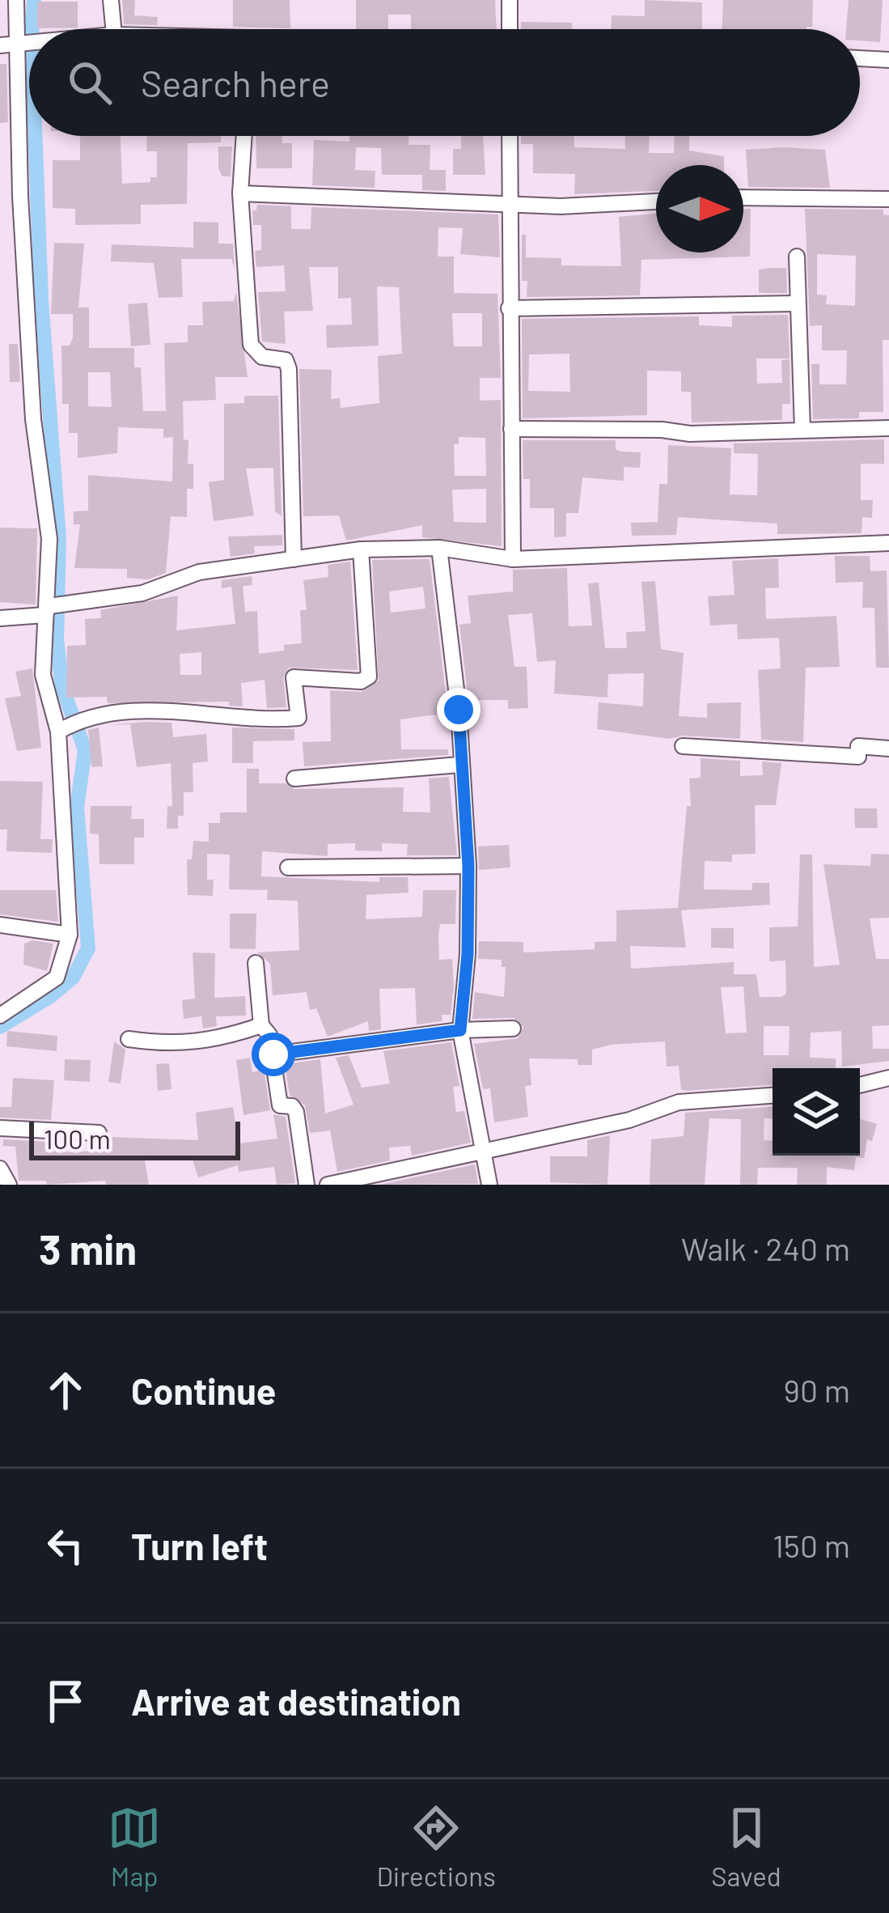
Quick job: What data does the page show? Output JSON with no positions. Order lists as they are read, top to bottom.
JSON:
{
  "scale_bar": "100 m",
  "north": "right",
  "page": {
    "search": "Search here",
    "scale": "100 m",
    "heading": ["3 min", "Walk · 240 m"],
    "list": [
      ["Continue", "90 m"],
      ["Turn left", "150 m"],
      "Arrive at destination"
    ],
    "nav": ["Map", "Directions", "Saved"]
  }
}
